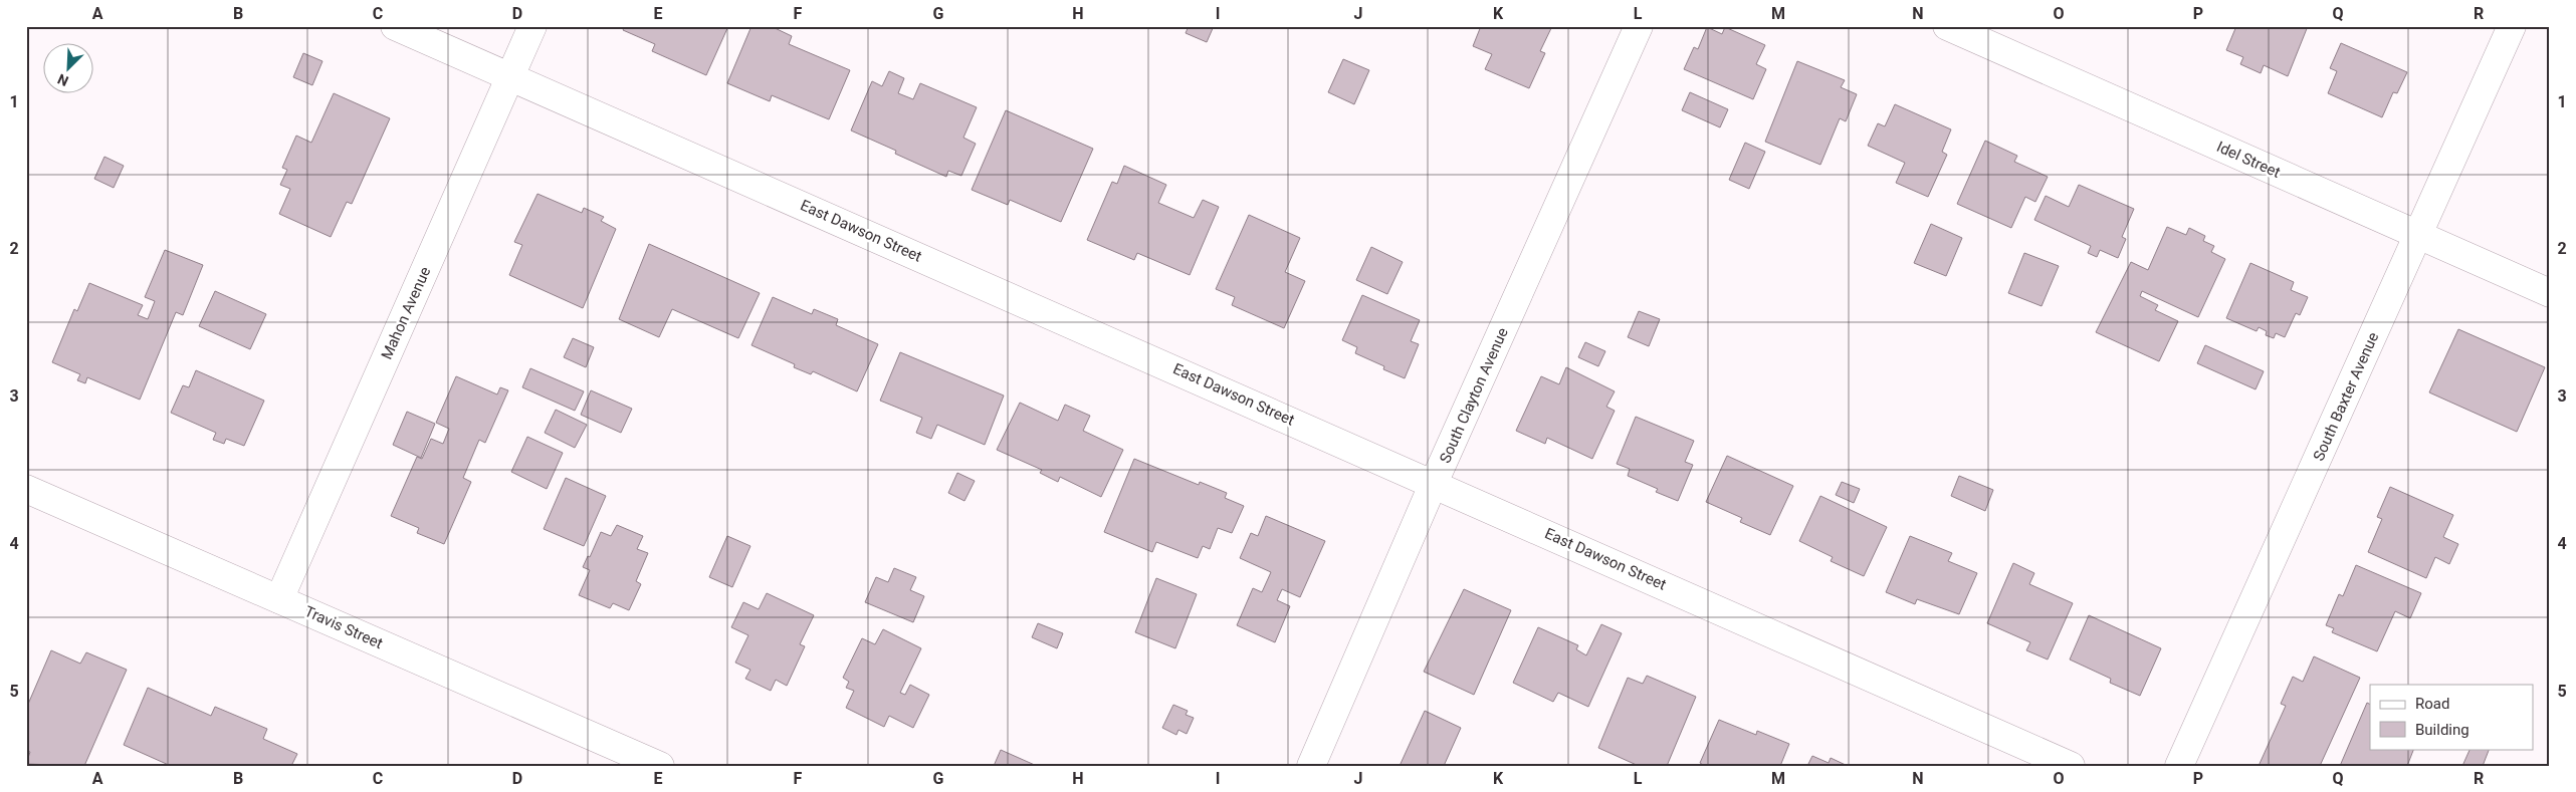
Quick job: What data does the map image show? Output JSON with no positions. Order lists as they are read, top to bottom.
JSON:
{
  "streets": {
    "street": [
      "Idel Street",
      "East Dawson Street",
      "Mahon Avenue",
      "South Clayton Avenue",
      "South Baxter Avenue",
      "Travis Street"
    ]
  },
  "crossings": [
    ["Idel Street", "South Baxter Avenue"],
    ["East Dawson Street", "Mahon Avenue"],
    ["East Dawson Street", "South Clayton Avenue"],
    ["Mahon Avenue", "Travis Street"]
  ],
  "legend": ["Road", "Building"],
  "north": "bottom left",
  "grid": {
    "columns": [
      "A",
      "B",
      "C",
      "D",
      "E",
      "F",
      "G",
      "H",
      "I",
      "J",
      "K",
      "L",
      "M",
      "N",
      "O",
      "P",
      "Q",
      "R"
    ],
    "rows": [
      "1",
      "2",
      "3",
      "4",
      "5"
    ]
  }
}
